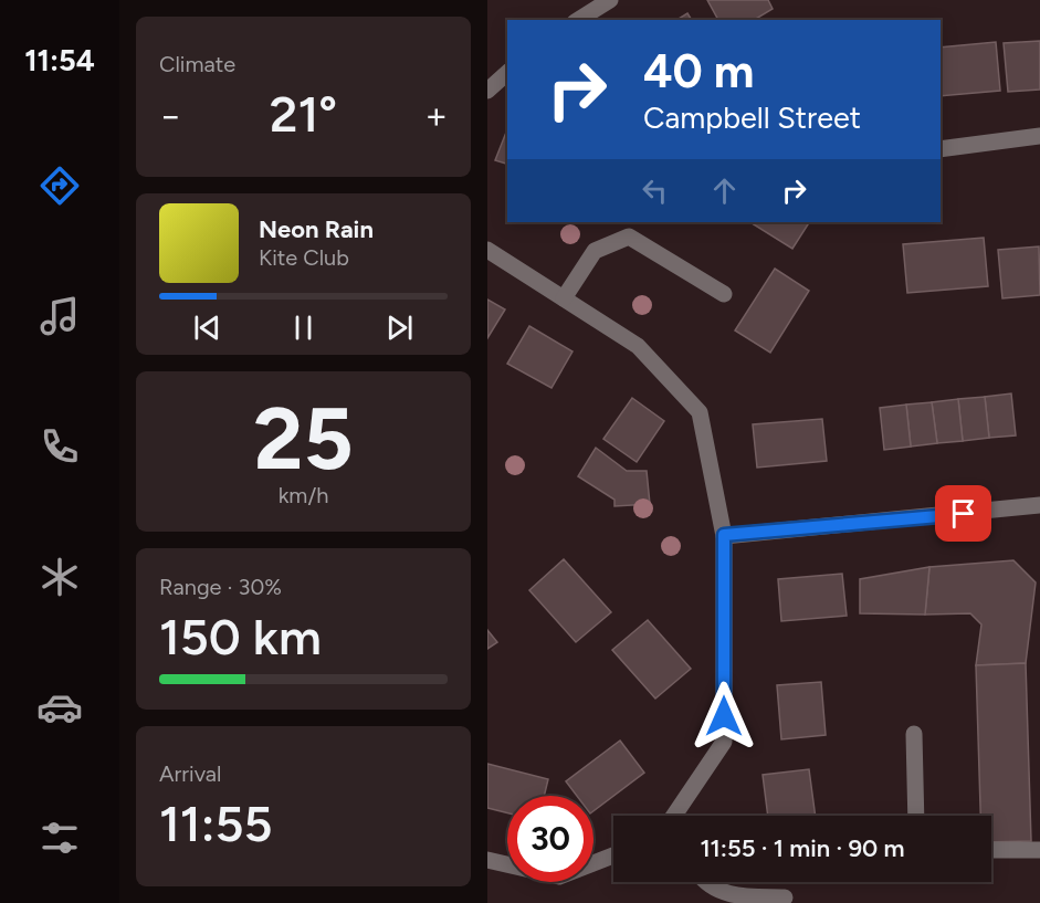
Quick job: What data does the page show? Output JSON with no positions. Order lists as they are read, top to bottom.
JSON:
{
  "page": {
    "tabs": "11:54",
    "tile": [
      "Climate",
      ["25", "km/h"],
      ["Range · 30%", "150 km"],
      ["Arrival", "11:55"]
    ],
    "turn": ["40 m", "Campbell Street"],
    "heat": ["−", "21°", "+"],
    "song": ["Neon Rain", "Kite Club"],
    "limit": "30",
    "trip": "11:55 · 1 min · 90 m"
  }
}
